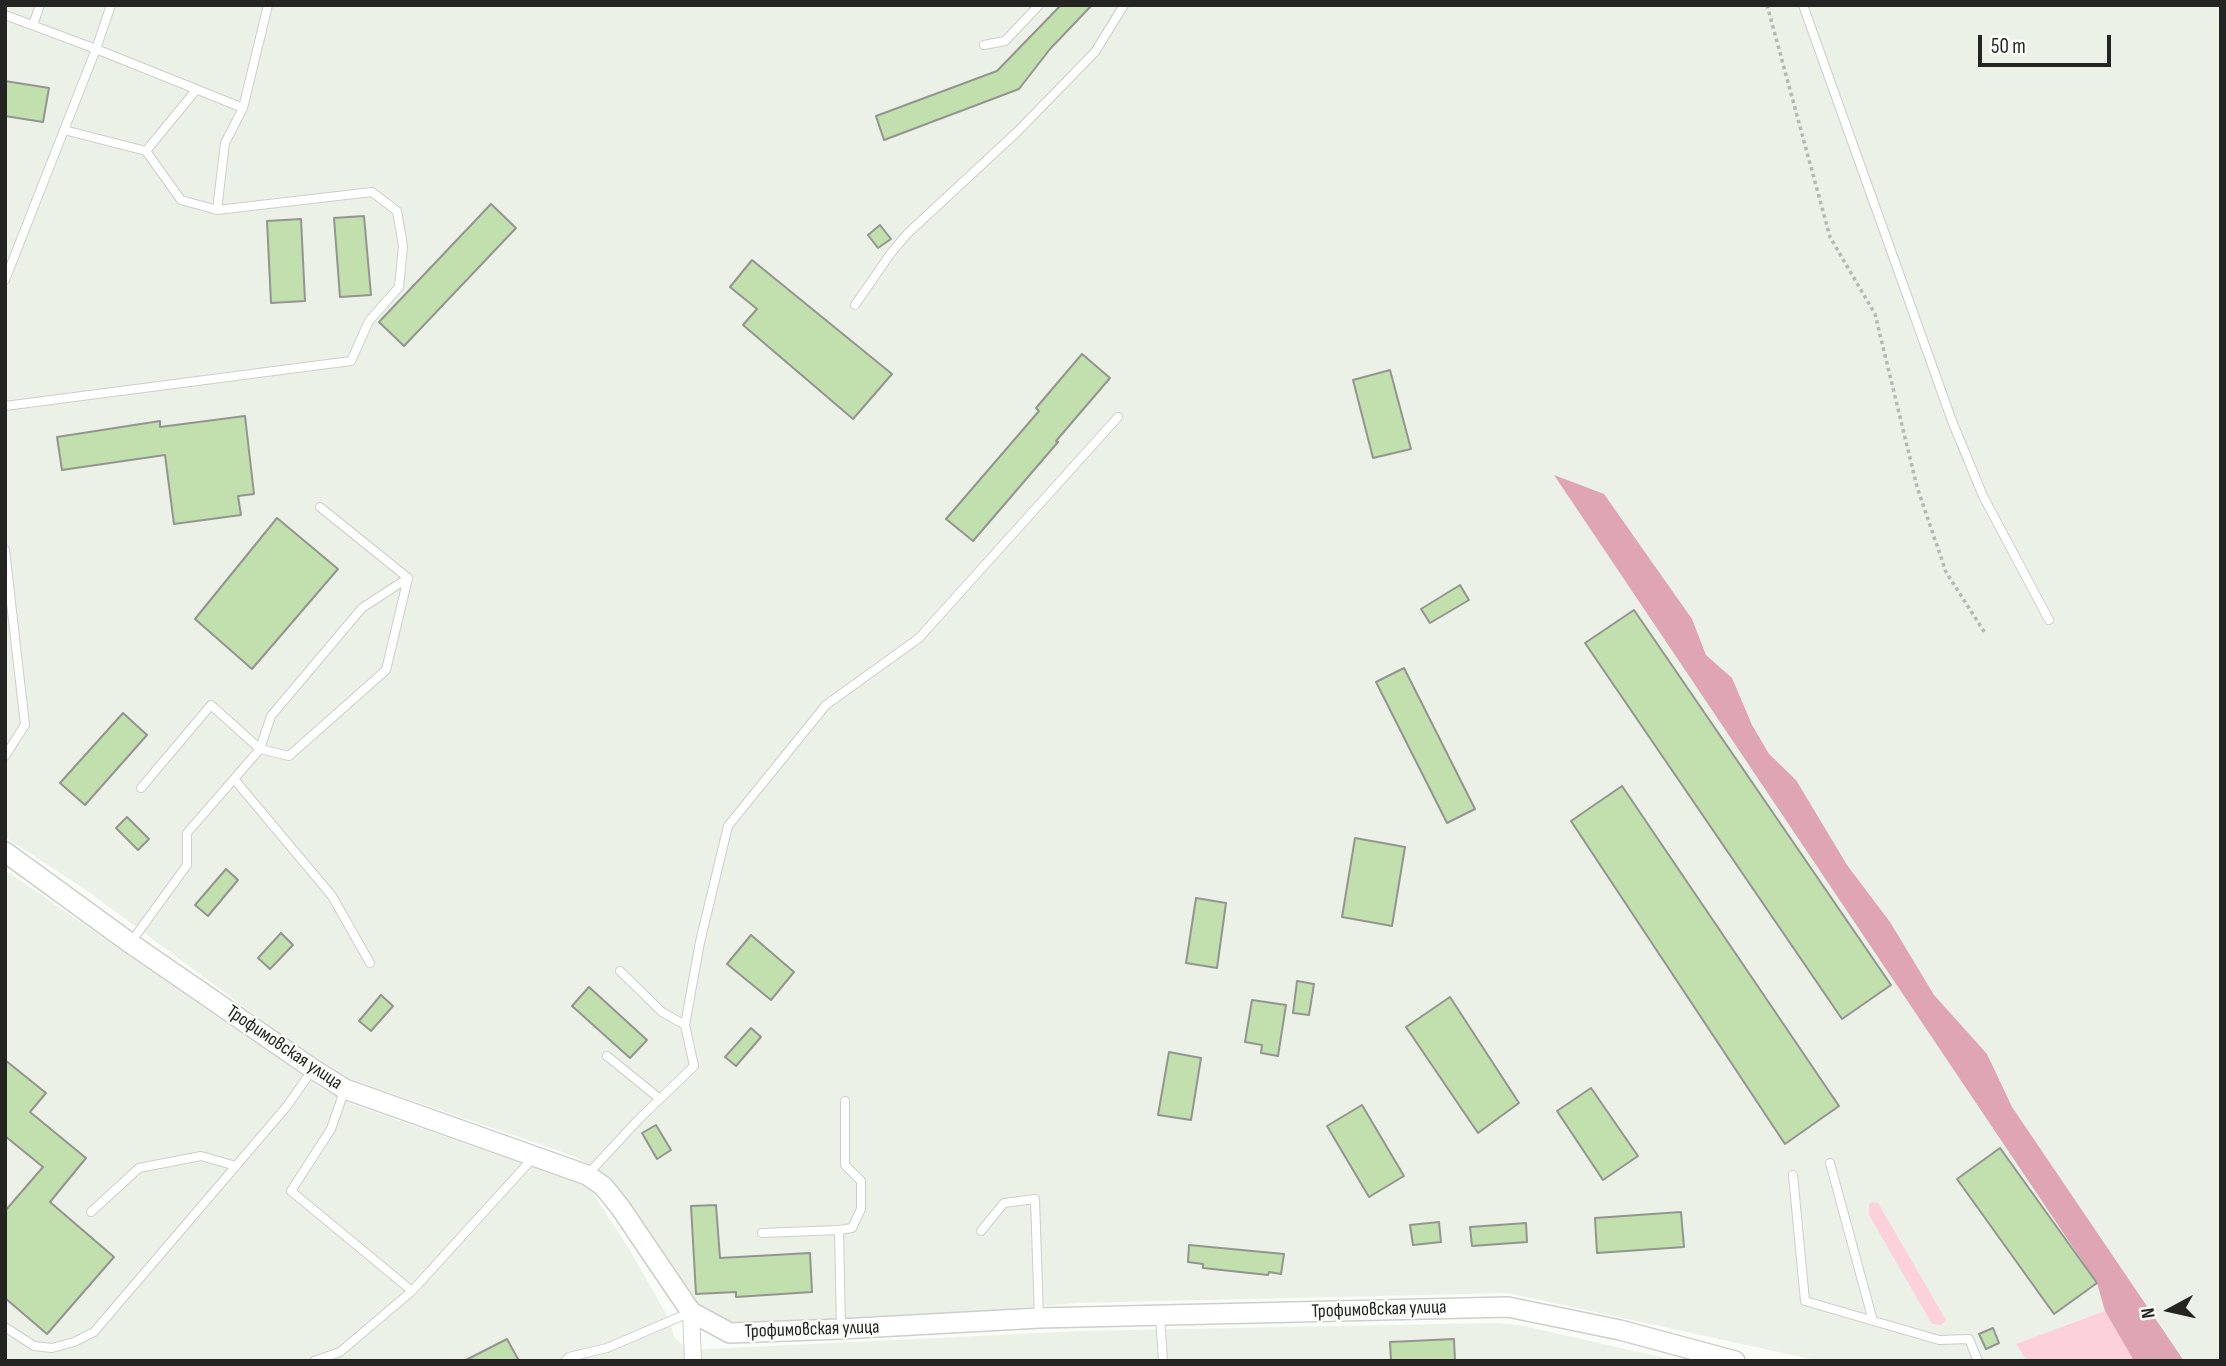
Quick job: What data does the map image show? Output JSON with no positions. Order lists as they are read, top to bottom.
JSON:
{
  "streets": {
    "street": ["Трофимовская улица"]
  },
  "scale_bar": "50 m",
  "north": "left"
}
